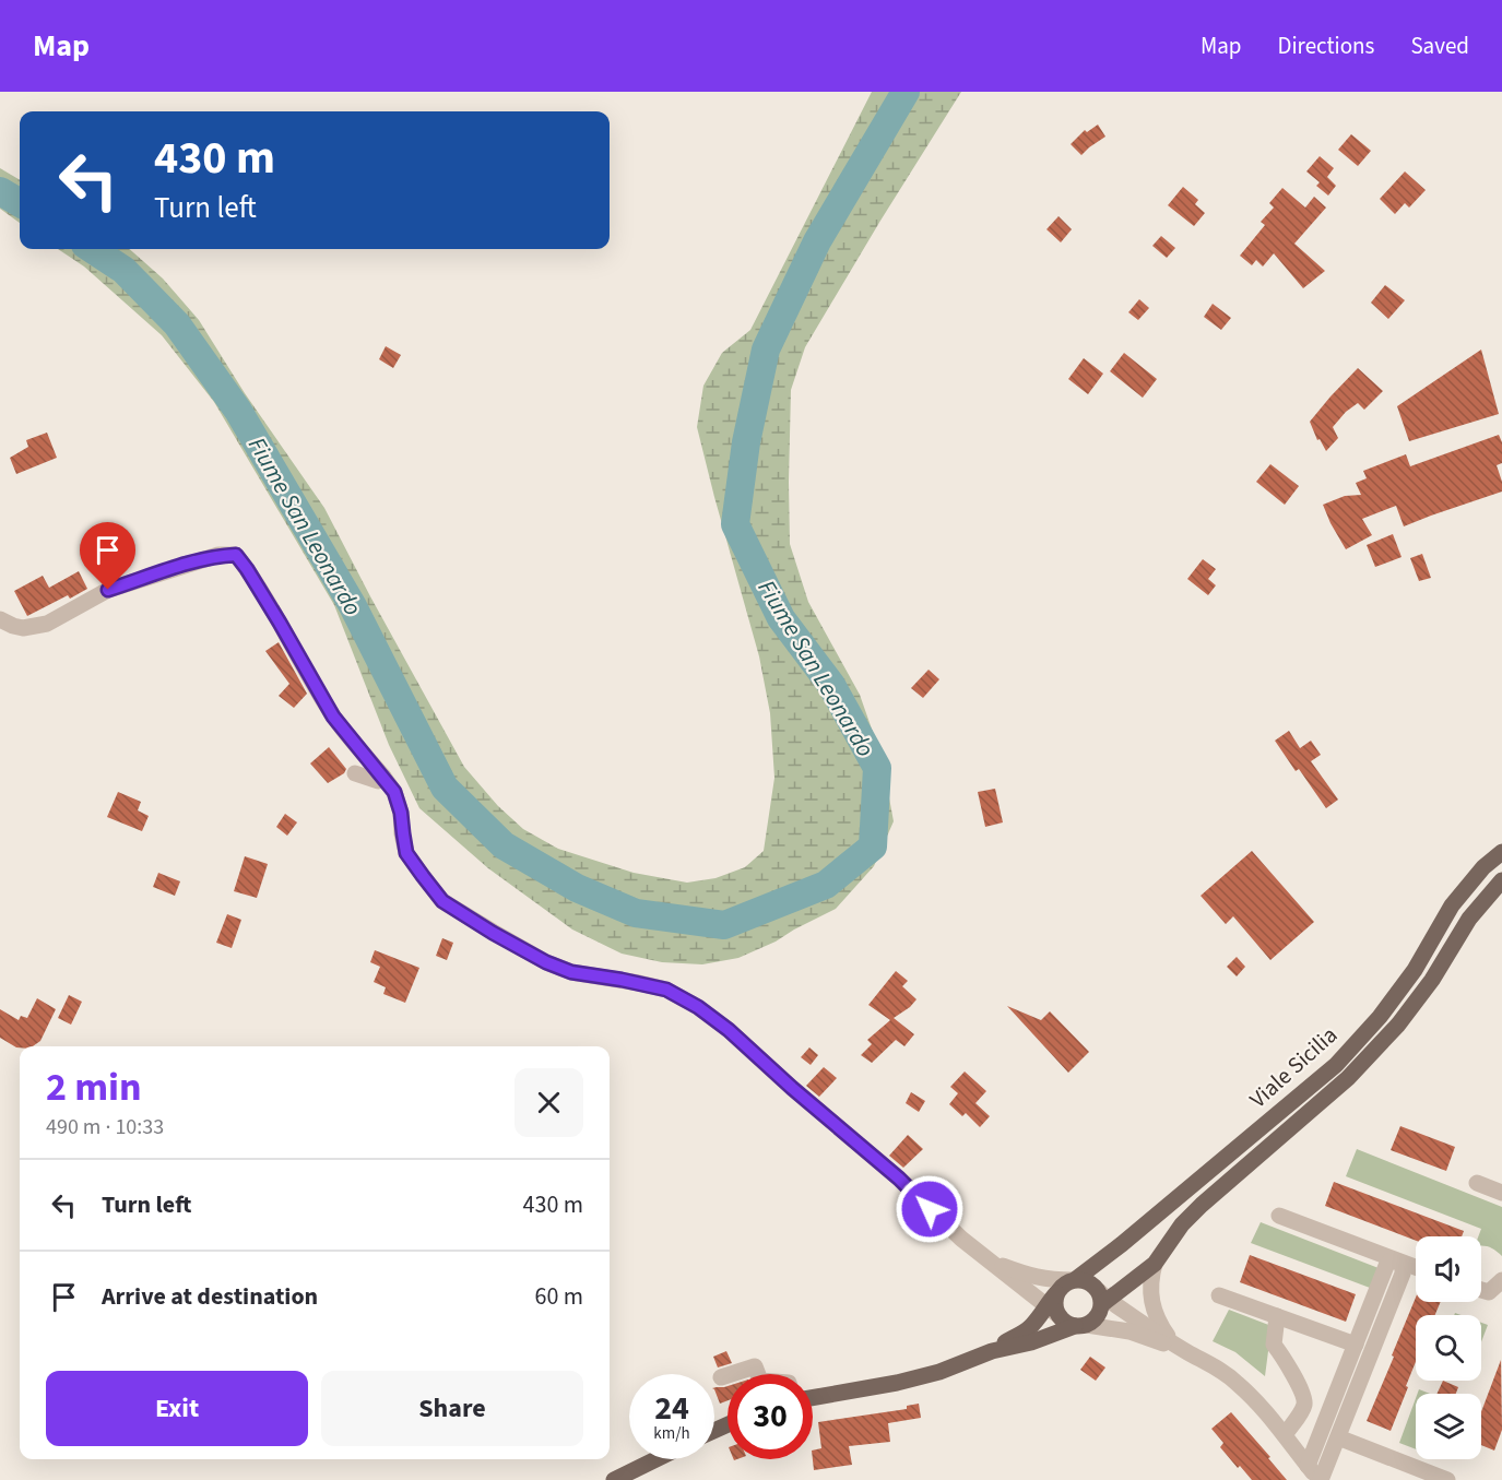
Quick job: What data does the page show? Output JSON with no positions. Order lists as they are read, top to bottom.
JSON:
{
  "streets": {
    "main road": ["Viale Sicilia"]
  },
  "water": ["Fiume San Leonardo"],
  "page": {
    "header": "Map",
    "nav": ["Map", "Directions", "Saved"],
    "turn": ["430 m", "Turn left"],
    "heading": ["2 min", "490 m · 10:33"],
    "list": [
      {
        "name": "Turn left",
        "value": "430 m"
      },
      {
        "name": "Arrive at destination",
        "value": "60 m"
      }
    ],
    "buttons": ["Exit", "Share"],
    "speed": "24 km/h",
    "limit": "30"
  }
}
